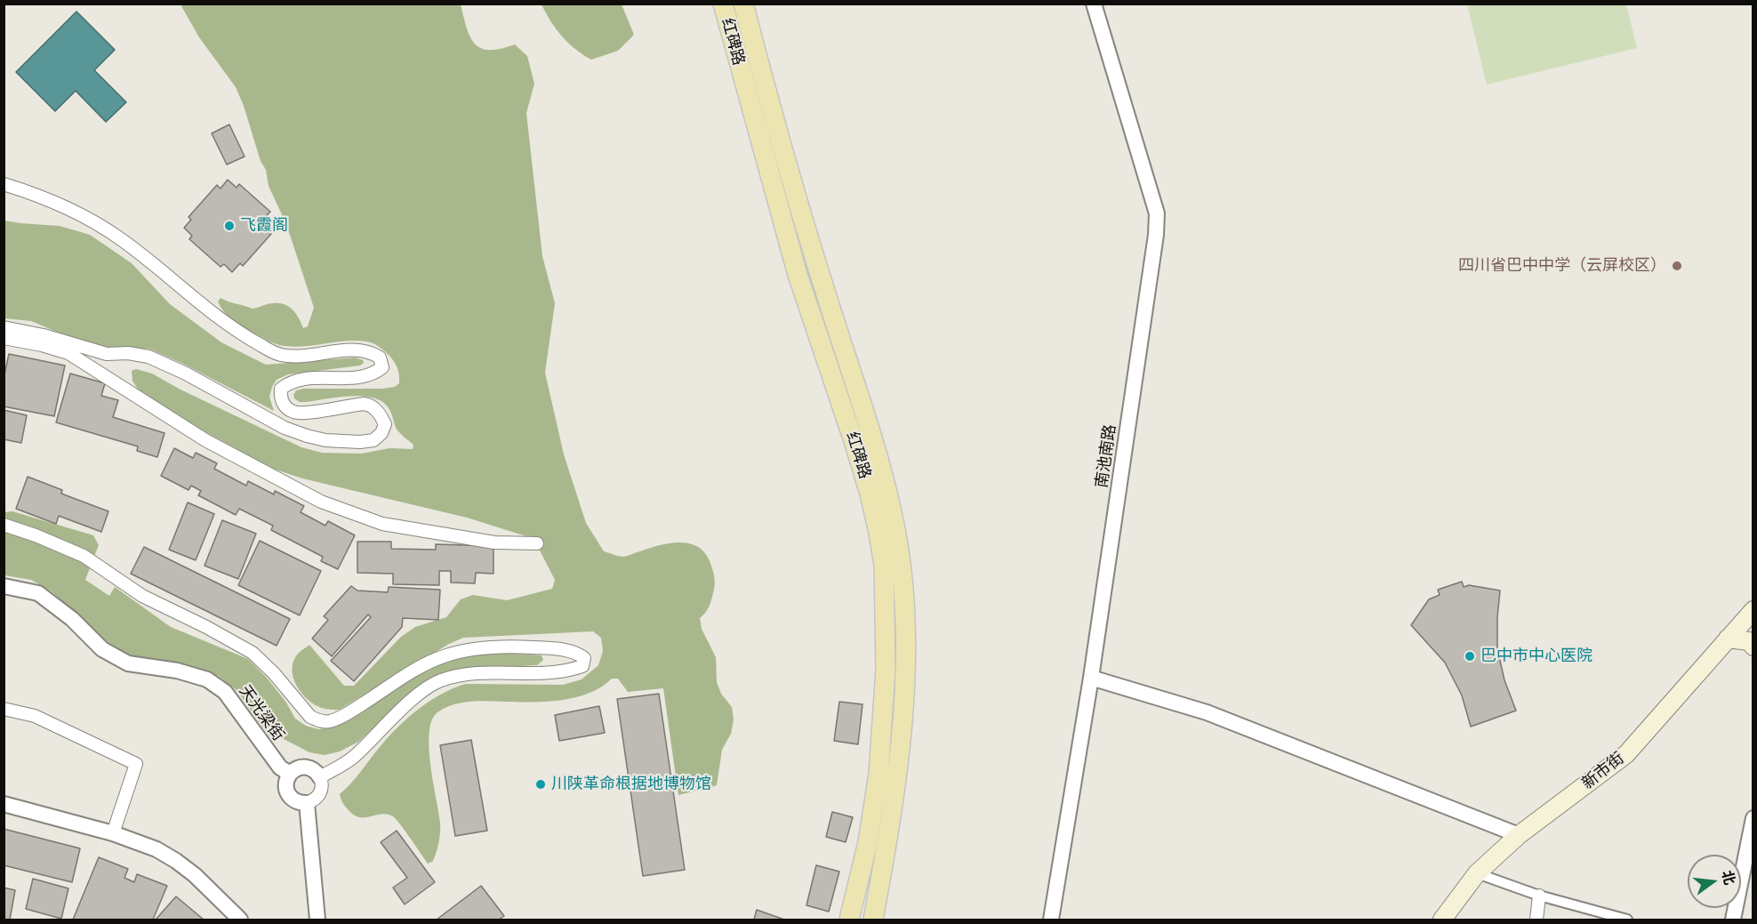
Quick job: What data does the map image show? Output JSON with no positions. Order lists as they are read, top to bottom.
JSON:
{
  "streets": {
    "main road": ["红碑路", "新市街"],
    "street": ["南池南路", "天光梁街"]
  },
  "places": [
    "飞霞阁",
    "四川省巴中中学（云屏校区）",
    "巴中市中心医院",
    "川陕革命根据地博物馆"
  ],
  "north": "right"
}
